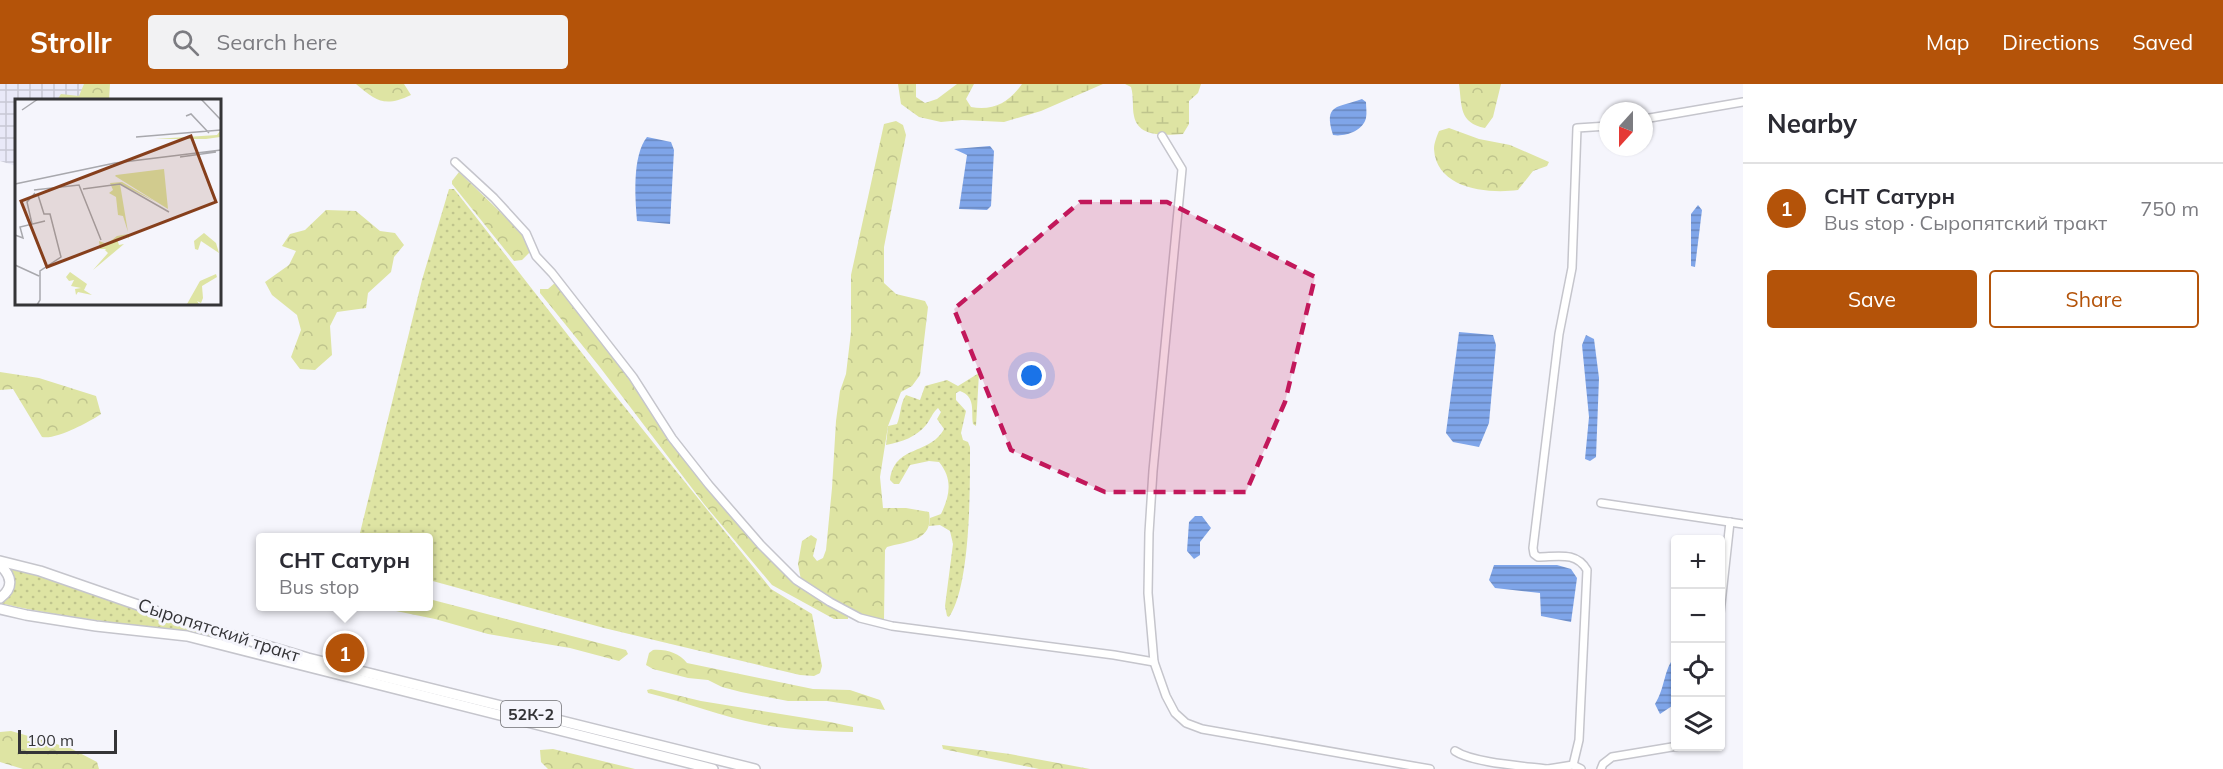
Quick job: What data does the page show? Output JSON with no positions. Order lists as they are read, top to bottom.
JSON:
{
  "streets": {
    "main road": ["Сыропятский тракт", "52К-2"]
  },
  "scale_bar": "100 m",
  "north": "bottom",
  "page": {
    "header": "Strollr",
    "search": "Search here",
    "nav": ["Map", "Directions", "Saved"],
    "heading": "Nearby",
    "list": [
      {
        "mark": "1",
        "name": "СНТ Сатурн",
        "note": "Bus stop · Сыропятский тракт",
        "value": "750 m"
      }
    ],
    "buttons": ["Save", "Share"],
    "popup": ["СНТ Сатурн", "Bus stop"],
    "map_buttons": ["+", "−"],
    "pins": "1",
    "scale": "100 m"
  }
}
